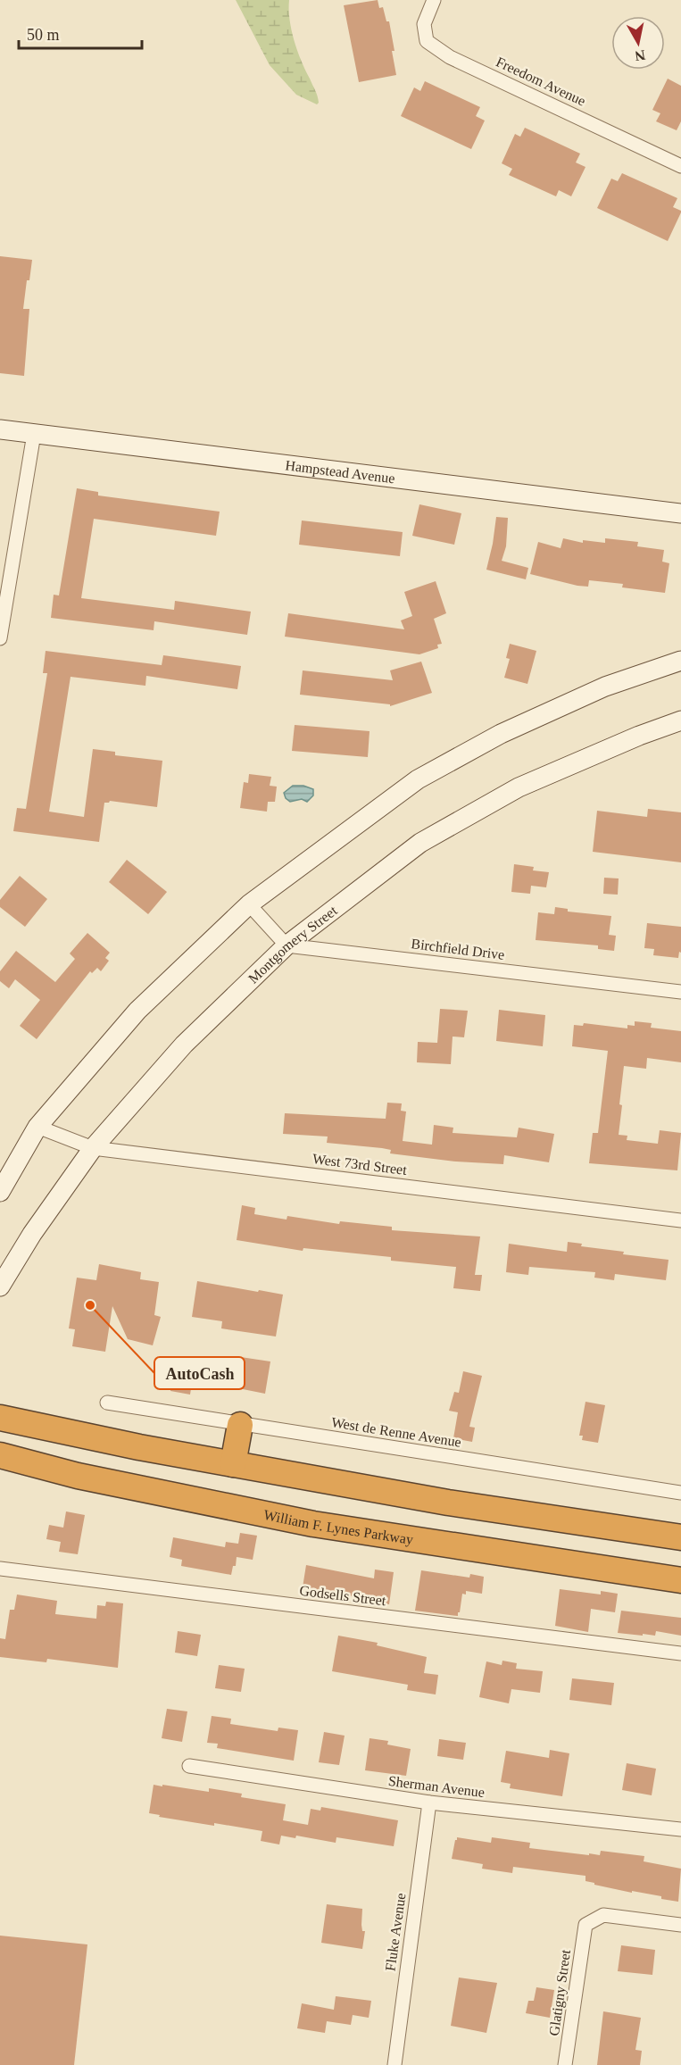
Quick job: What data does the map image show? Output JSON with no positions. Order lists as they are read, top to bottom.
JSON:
{
  "streets": {
    "highway": ["William F. Lynes Parkway"],
    "street": [
      "Freedom Avenue",
      "Hampstead Avenue",
      "Montgomery Street",
      "Birchfield Drive",
      "West 73rd Street",
      "West de Renne Avenue",
      "Godsells Street",
      "Sherman Avenue",
      "Fluke Avenue",
      "Glatigny Street"
    ]
  },
  "crossings": [
    ["Montgomery Street", "Birchfield Drive"],
    ["Montgomery Street", "West 73rd Street"],
    ["Sherman Avenue", "Fluke Avenue"]
  ],
  "places": ["AutoCash"],
  "scale_bar": "50 m",
  "north": "bottom"
}
